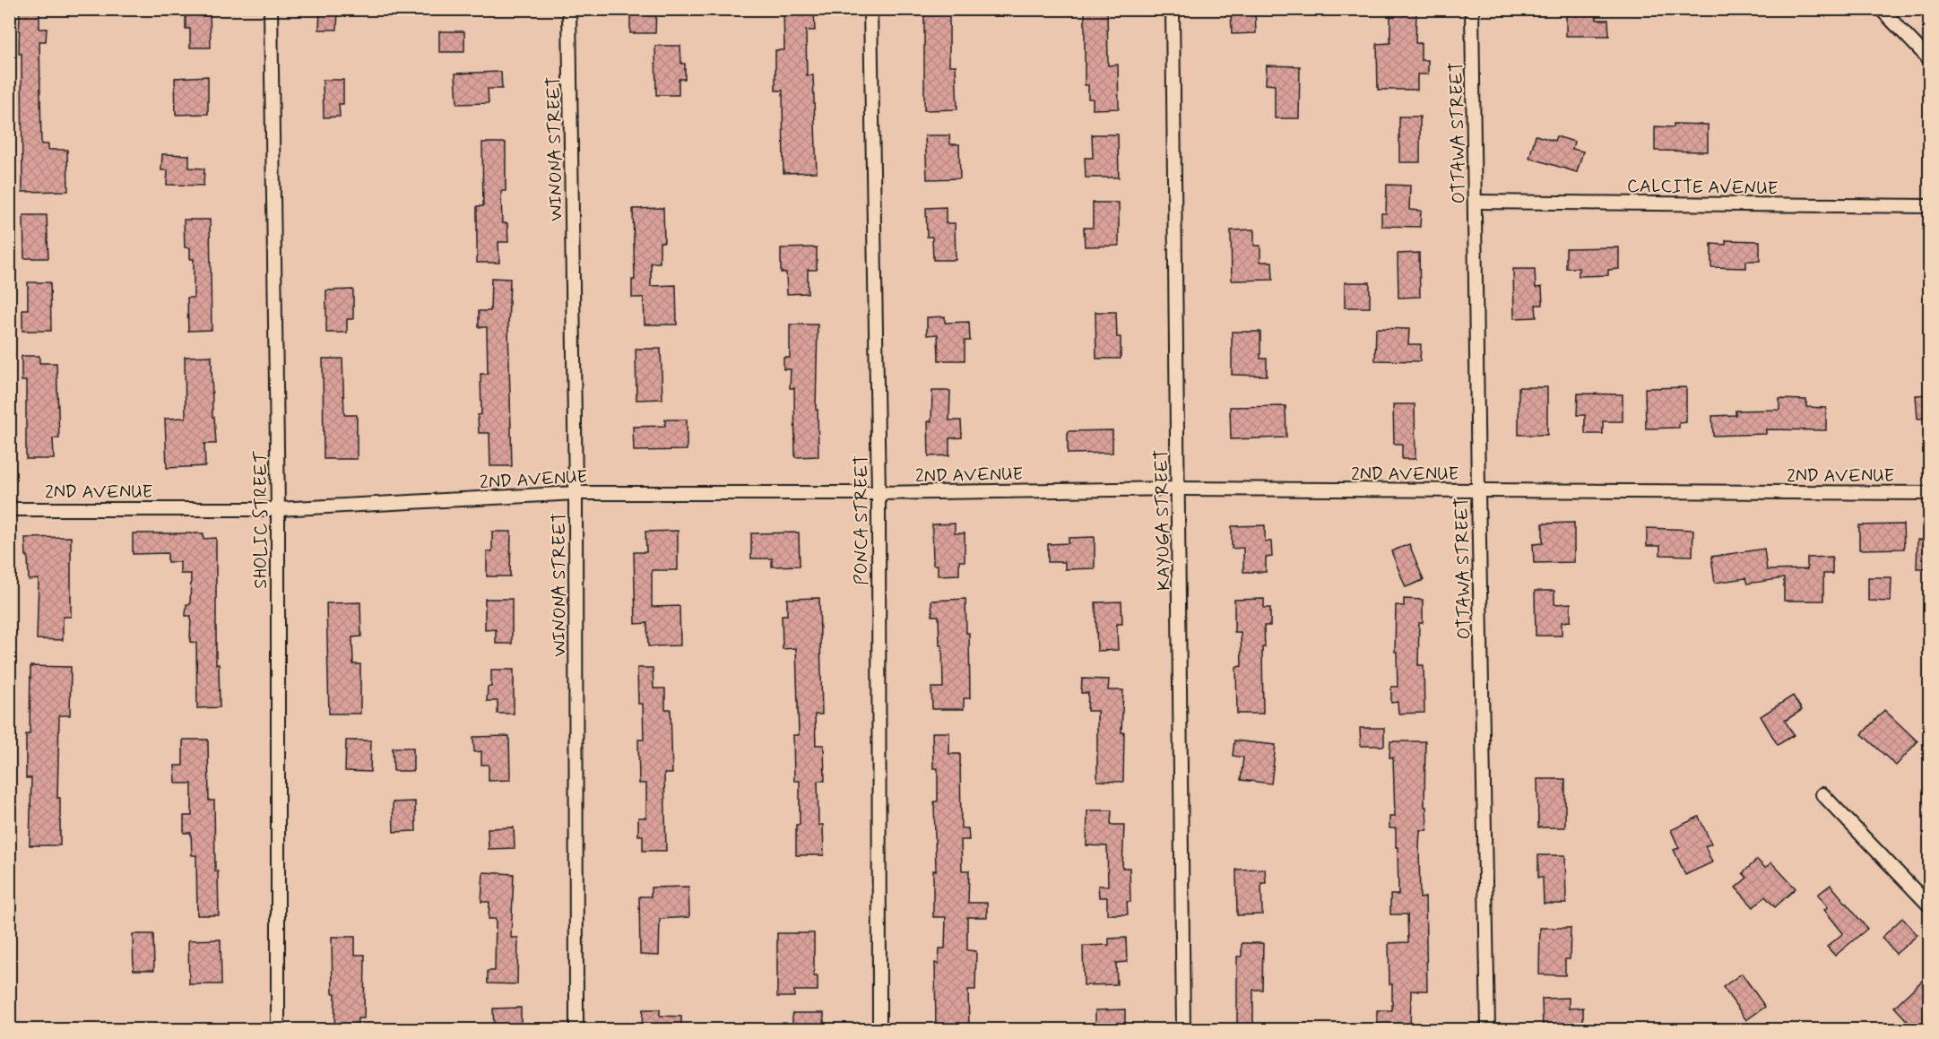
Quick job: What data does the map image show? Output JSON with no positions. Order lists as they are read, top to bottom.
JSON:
{
  "streets": {
    "street": [
      "OTTAWA STREET",
      "WINONA STREET",
      "CALCITE AVENUE",
      "2ND AVENUE",
      "SHOLIC STREET",
      "PONCA STREET",
      "KAYUGA STREET"
    ]
  },
  "crossings": [
    ["OTTAWA STREET", "CALCITE AVENUE"],
    ["OTTAWA STREET", "2ND AVENUE"],
    ["WINONA STREET", "2ND AVENUE"],
    ["2ND AVENUE", "SHOLIC STREET"],
    ["2ND AVENUE", "PONCA STREET"],
    ["2ND AVENUE", "KAYUGA STREET"]
  ]
}
